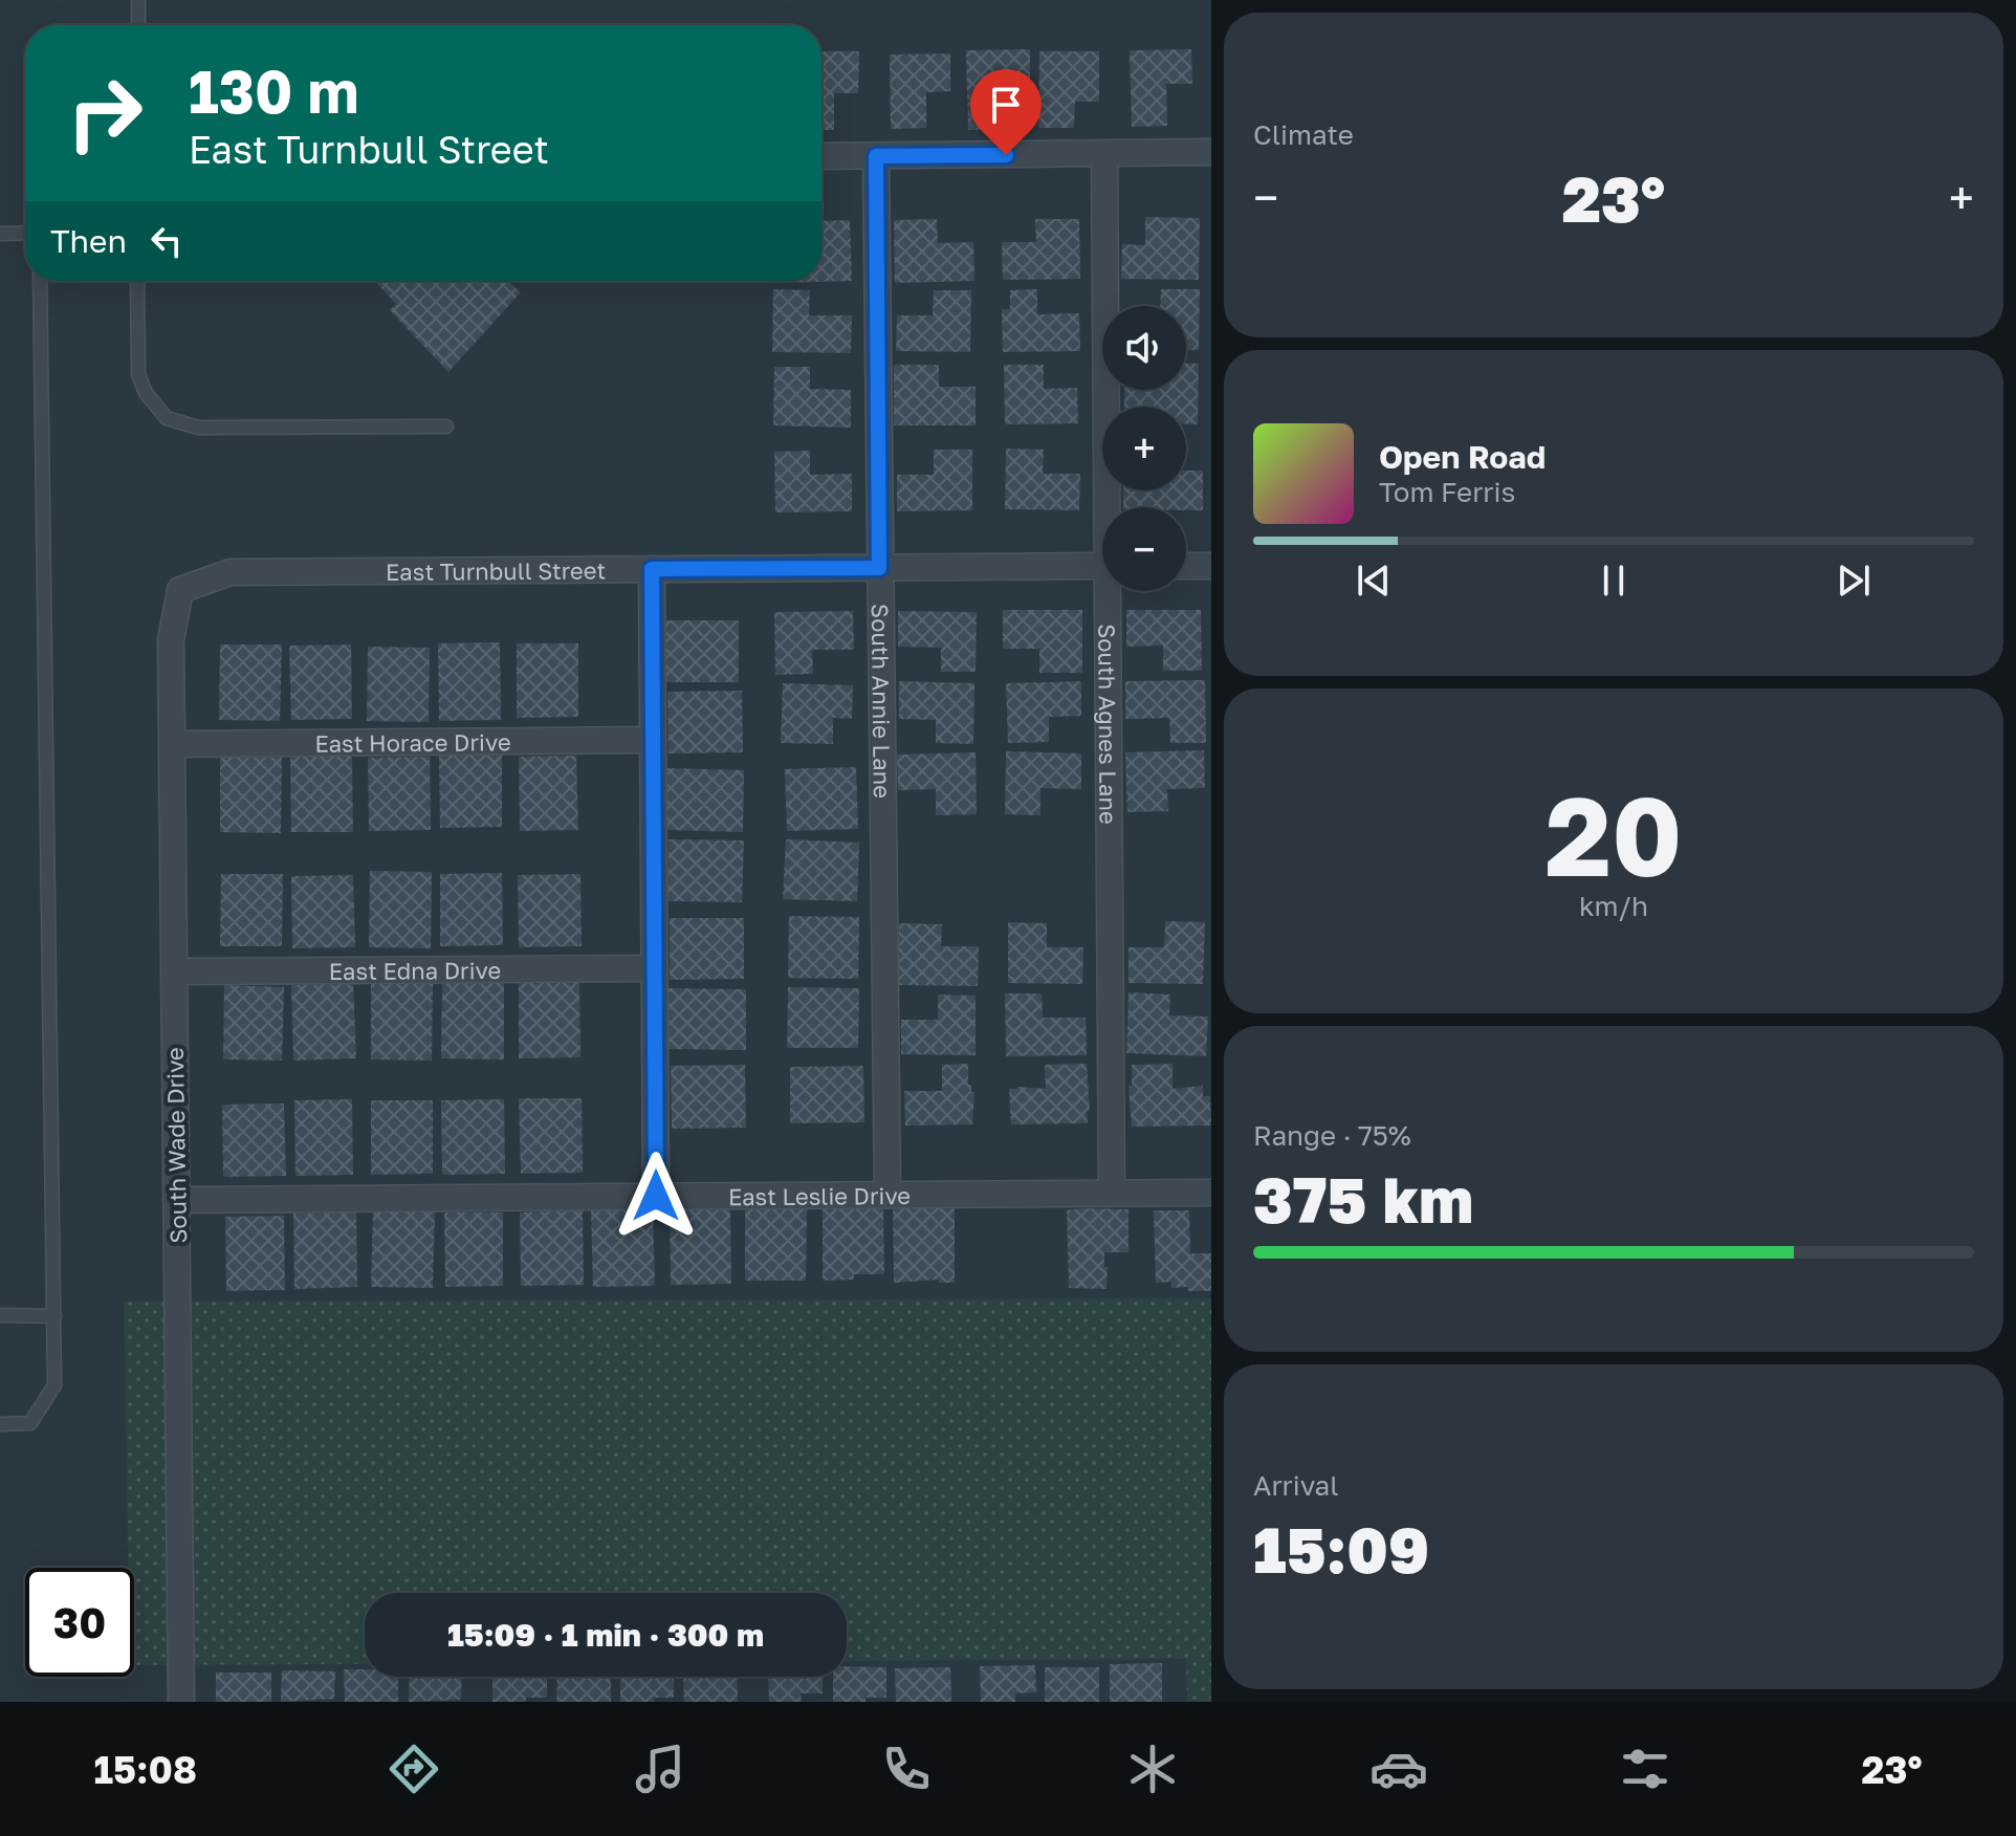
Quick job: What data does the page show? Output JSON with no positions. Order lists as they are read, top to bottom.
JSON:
{
  "streets": {
    "street": [
      "East Turnbull Street",
      "South Annie Lane",
      "South Agnes Lane",
      "East Horace Drive",
      "East Edna Drive",
      "South Wade Drive",
      "East Leslie Drive"
    ]
  },
  "crossings": [
    ["East Turnbull Street", "South Annie Lane"],
    ["East Turnbull Street", "South Wade Drive"],
    ["South Annie Lane", "East Leslie Drive"],
    ["South Agnes Lane", "East Leslie Drive"],
    ["East Horace Drive", "South Wade Drive"],
    ["East Edna Drive", "South Wade Drive"],
    ["South Wade Drive", "East Leslie Drive"]
  ],
  "page": {
    "tile": [
      "Climate",
      ["20", "km/h"],
      ["Range · 75%", "375 km"],
      ["Arrival", "15:09"]
    ],
    "turn": ["130 m", "East Turnbull Street"],
    "heat": ["−", "23°", "+"],
    "then": "Then",
    "map_buttons": ["+", "−"],
    "song": ["Open Road", "Tom Ferris"],
    "limit": "30",
    "trip": "15:09 · 1 min · 300 m",
    "tabs": ["15:08", "23°"]
  }
}
